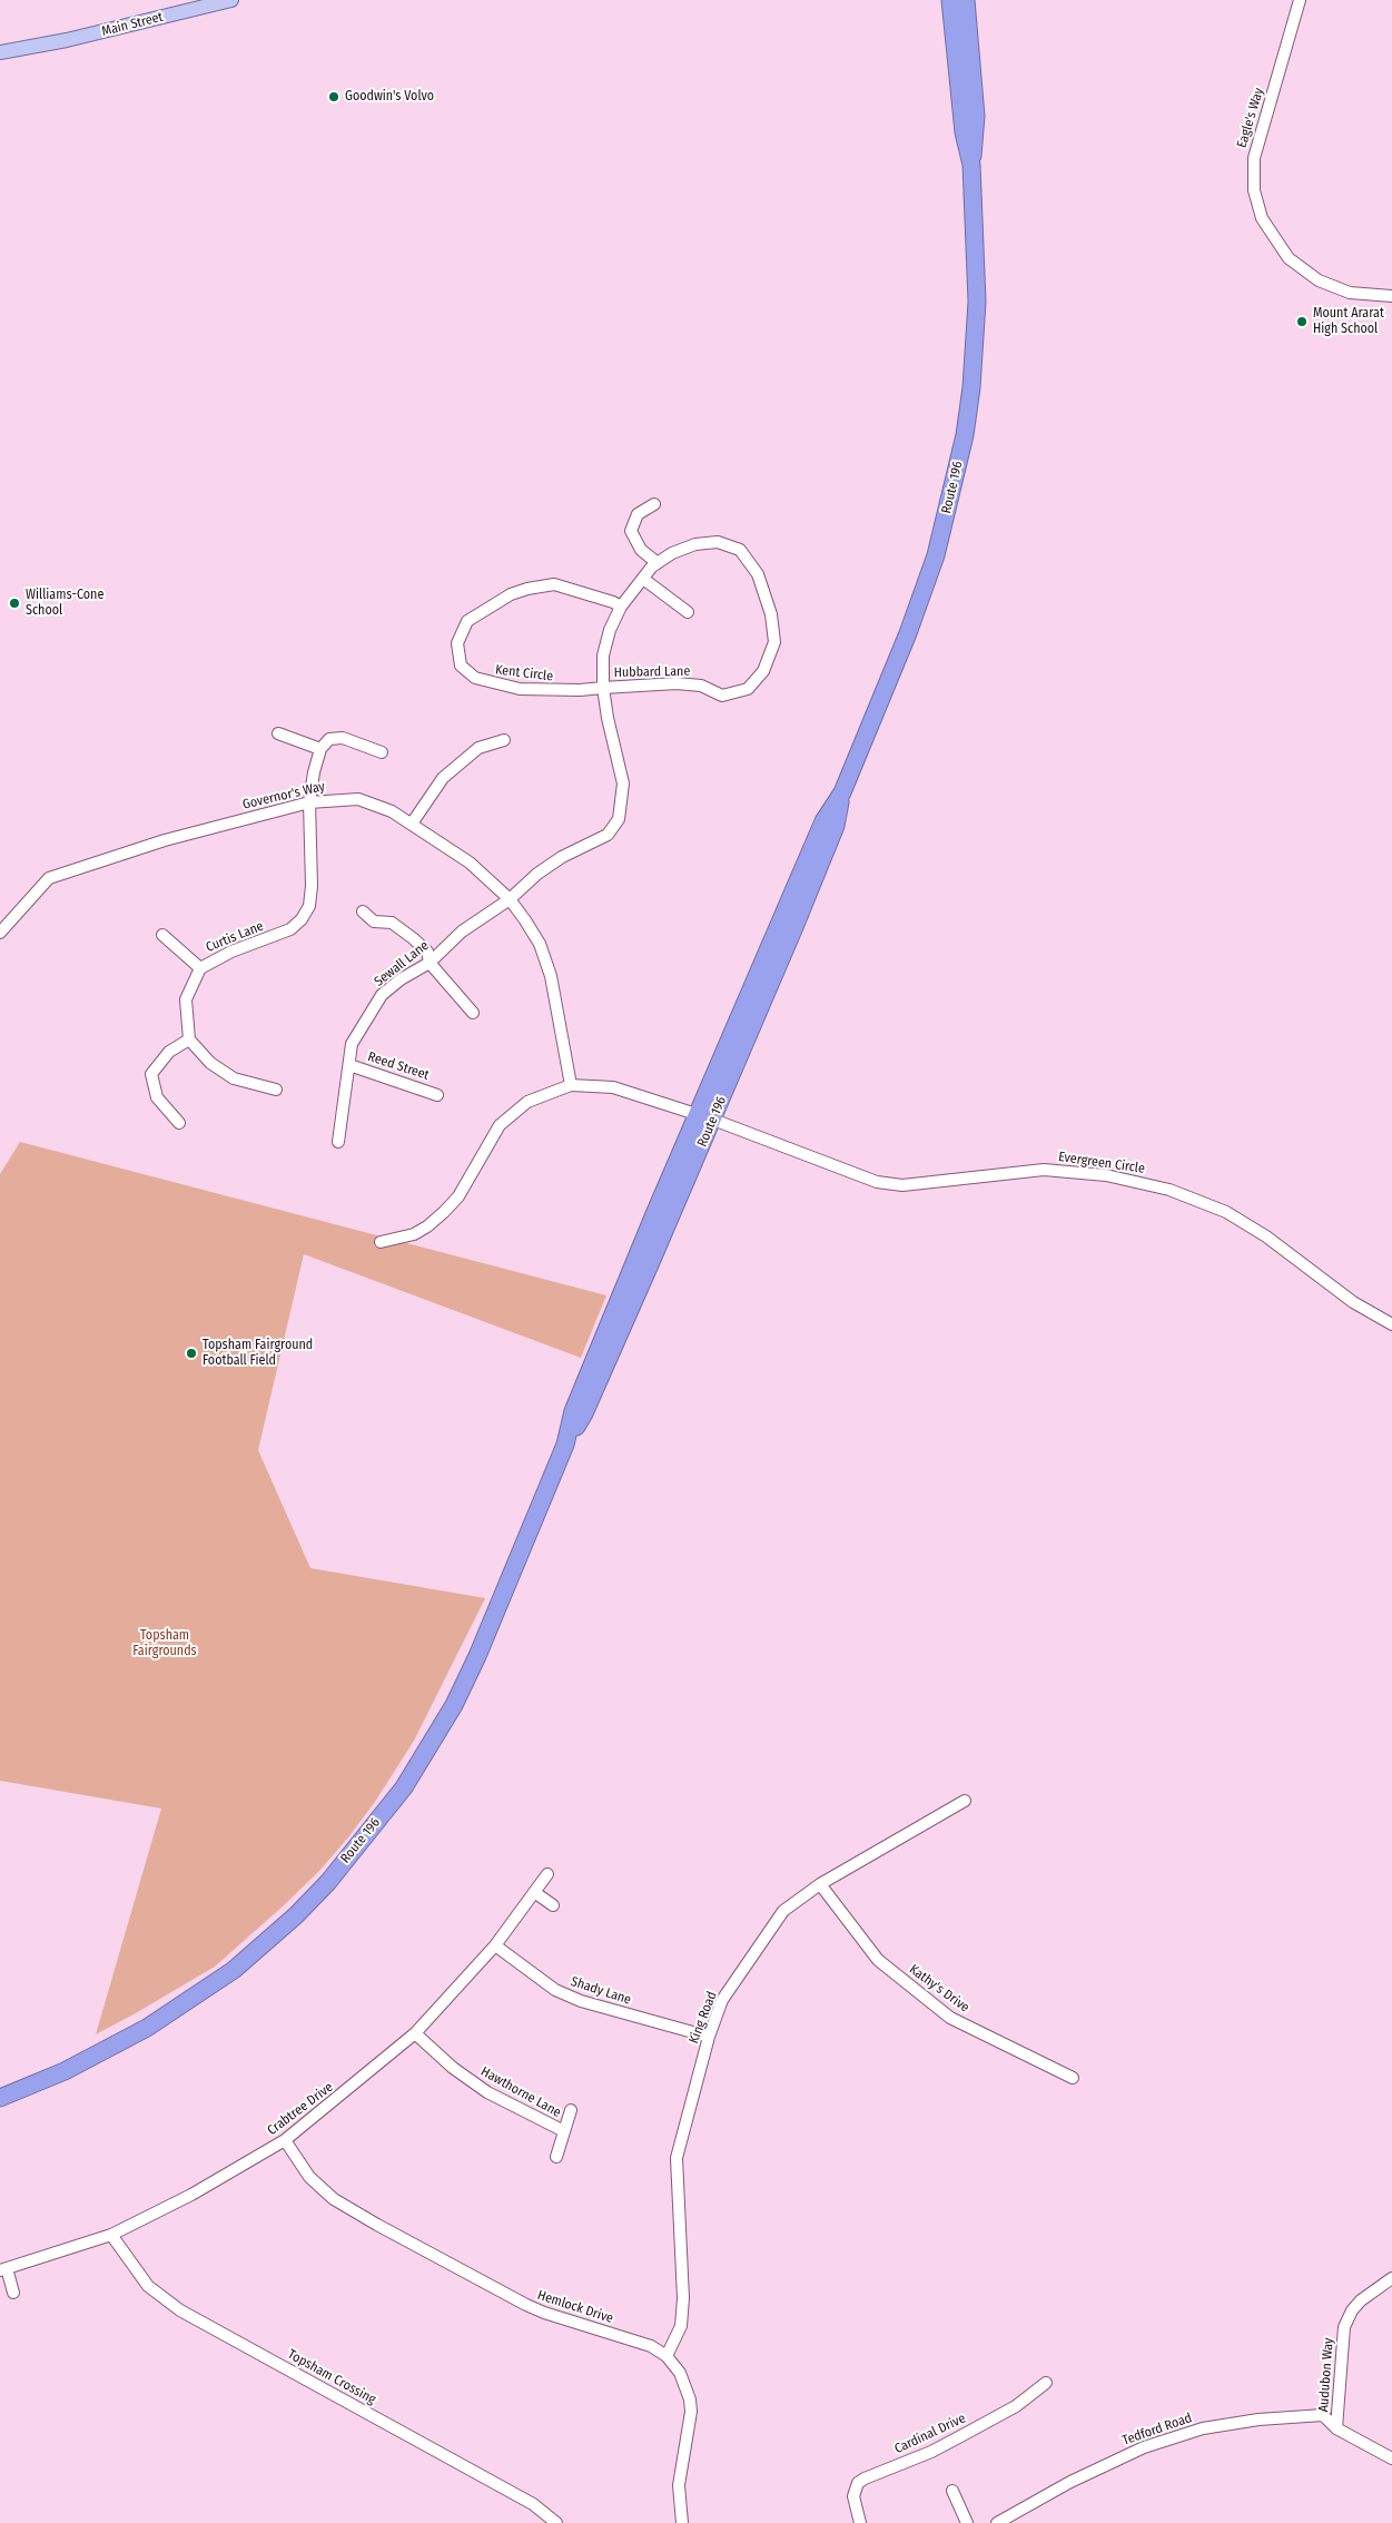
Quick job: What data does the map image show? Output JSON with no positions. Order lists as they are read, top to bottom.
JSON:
{
  "streets": {
    "highway": ["Route 196"],
    "main road": ["Main Street"],
    "street": [
      "Eagle's Way",
      "Hubbard Lane",
      "Kent Circle",
      "Governor's Way",
      "Curtis Lane",
      "Sewall Lane",
      "Reed Street",
      "Evergreen Circle",
      "Kathy's Drive",
      "Shady Lane",
      "King Road",
      "Hawthorne Lane",
      "Crabtree Drive",
      "Hemlock Drive",
      "Audubon Way",
      "Topsham Crossing",
      "Tedford Road",
      "Cardinal Drive"
    ]
  },
  "crossings": [
    ["Route 196", "Evergreen Circle"],
    ["Hubbard Lane", "Kent Circle"],
    ["Hubbard Lane", "Governor's Way"],
    ["Hubbard Lane", "Sewall Lane"],
    ["Governor's Way", "Curtis Lane"],
    ["Governor's Way", "Sewall Lane"],
    ["Governor's Way", "Evergreen Circle"],
    ["Sewall Lane", "Reed Street"],
    ["Kathy's Drive", "King Road"],
    ["Shady Lane", "King Road"],
    ["Shady Lane", "Crabtree Drive"],
    ["King Road", "Hemlock Drive"],
    ["Hawthorne Lane", "Crabtree Drive"],
    ["Crabtree Drive", "Hemlock Drive"],
    ["Crabtree Drive", "Topsham Crossing"],
    ["Audubon Way", "Tedford Road"]
  ],
  "parks": ["Topsham Fairgrounds"],
  "places": [
    "Goodwin's Volvo",
    "Mount Ararat High School",
    "Williams-Cone School",
    "Topsham Fairground Football Field"
  ]
}
